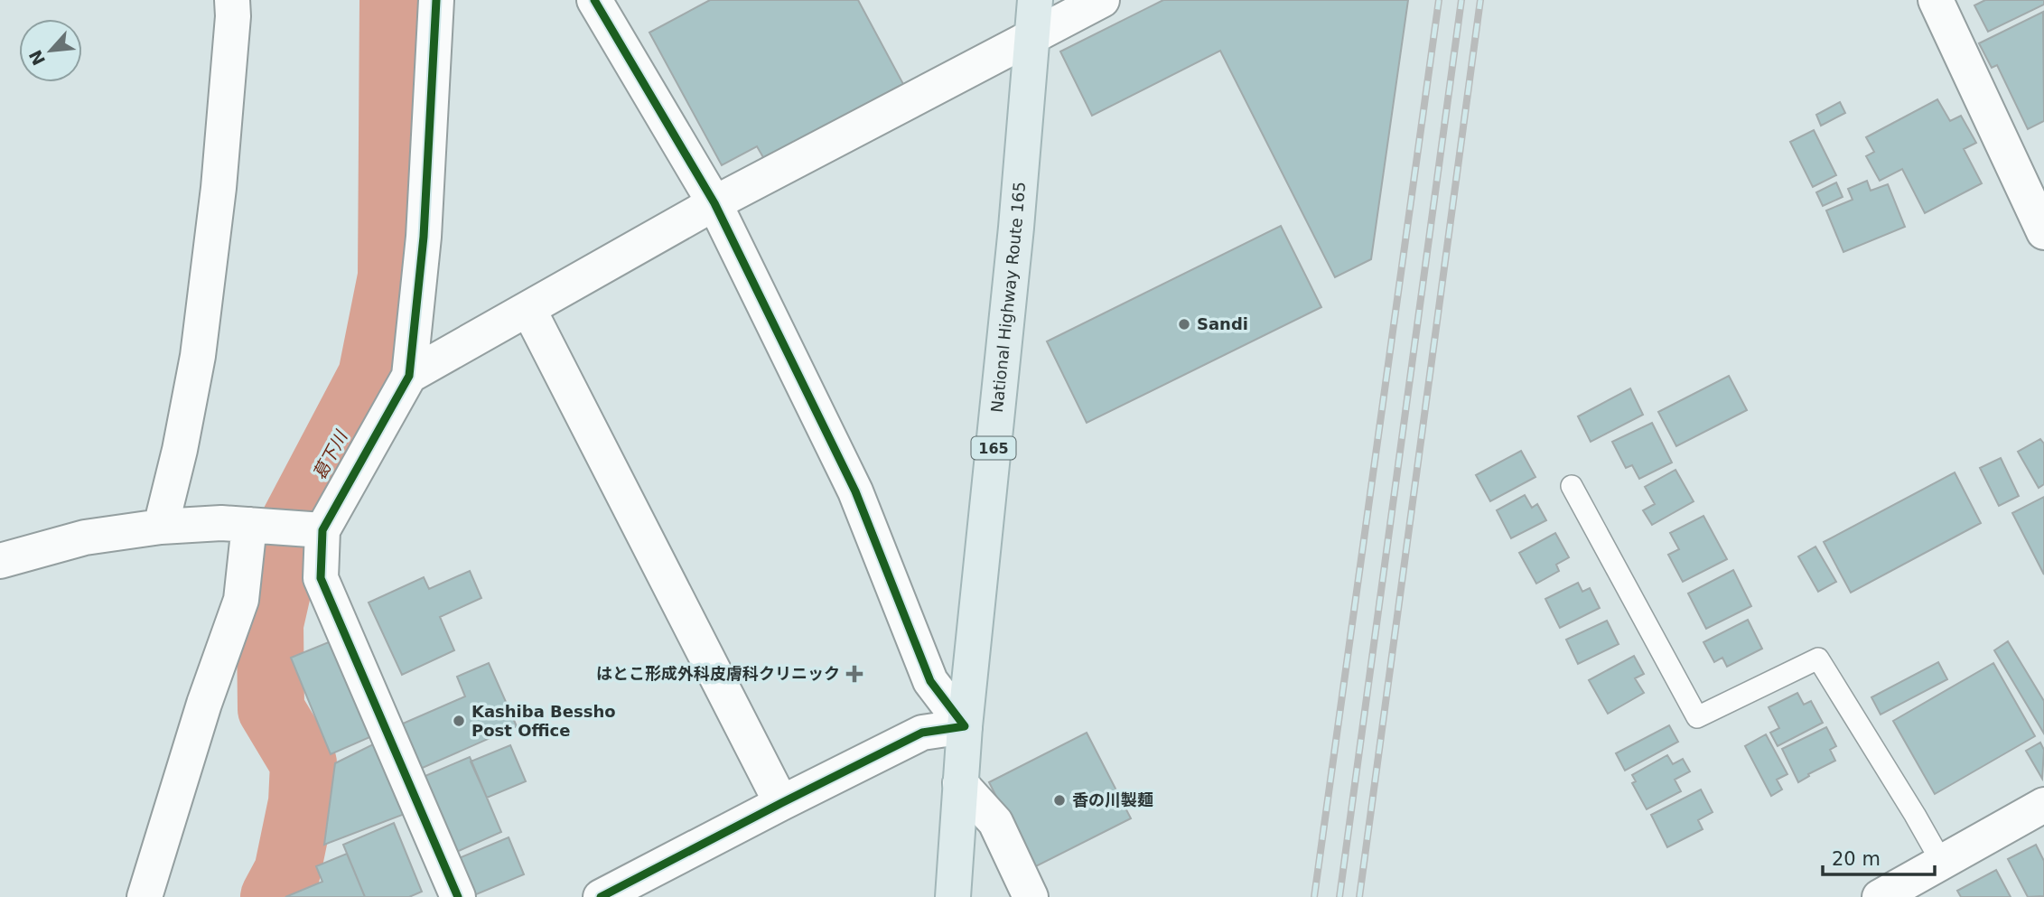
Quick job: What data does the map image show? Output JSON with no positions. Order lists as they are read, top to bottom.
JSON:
{
  "streets": {
    "highway": ["National Highway Route 165", "165"]
  },
  "water": ["葛下川"],
  "places": {
    "other": ["Sandi", "Kashiba Bessho Post Office", "香の川製麺"],
    "health": ["はとこ形成外科皮膚科クリニック"]
  },
  "scale_bar": "20 m",
  "north": "bottom left"
}
